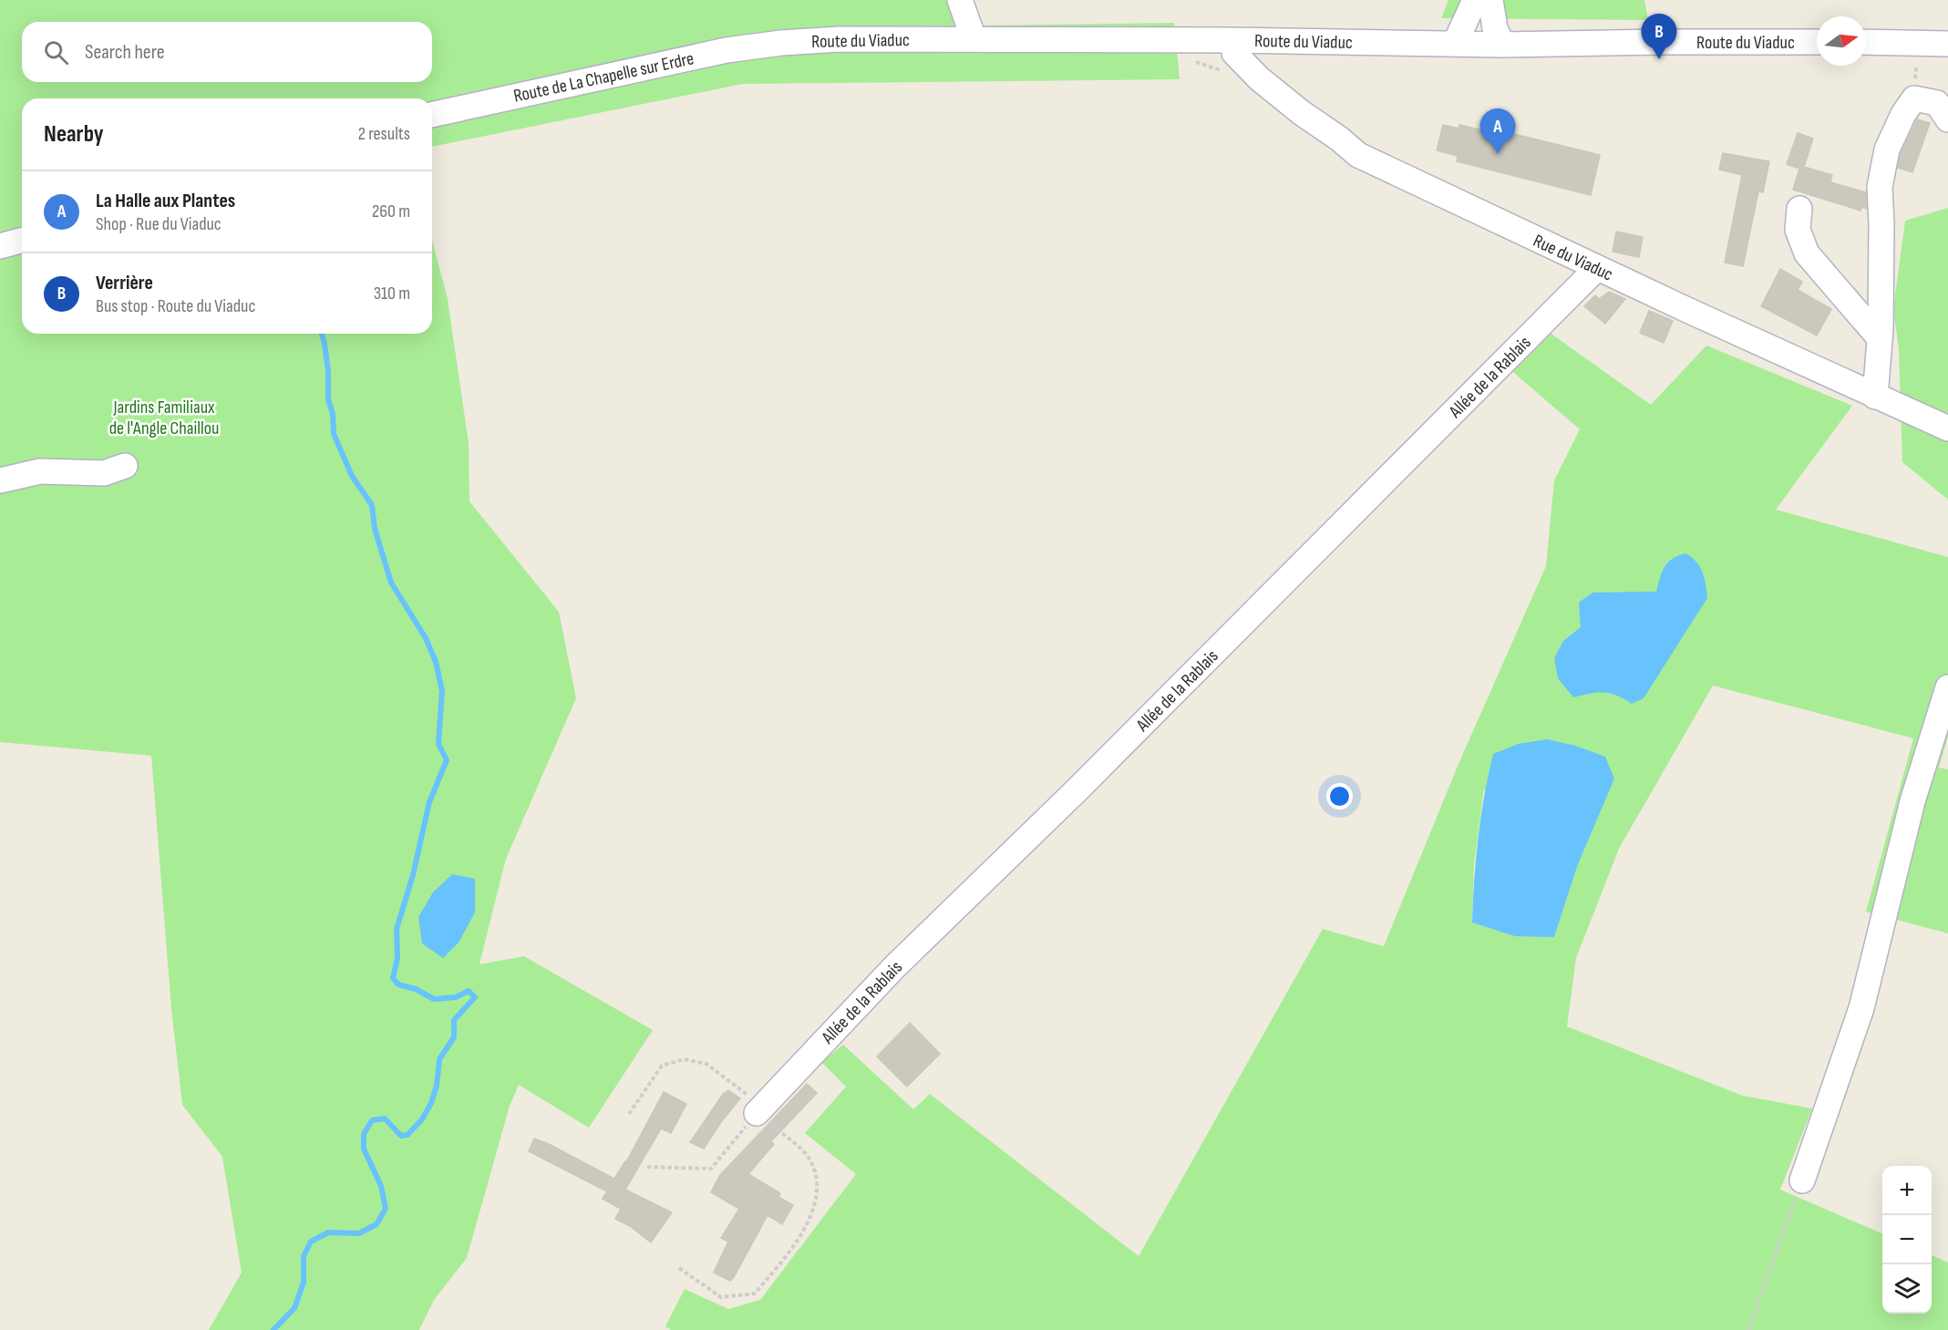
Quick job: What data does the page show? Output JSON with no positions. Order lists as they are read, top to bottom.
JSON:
{
  "streets": {
    "street": [
      "Route du Viaduc",
      "Route de La Chapelle sur Erdre",
      "Rue du Viaduc",
      "Allée de la Rablais"
    ]
  },
  "crossings": [
    ["Route du Viaduc", "Route de La Chapelle sur Erdre"],
    ["Route du Viaduc", "Rue du Viaduc"],
    ["Rue du Viaduc", "Allée de la Rablais"]
  ],
  "parks": ["Jardins Familiaux de l'Angle Chaillou"],
  "north": "right",
  "page": {
    "pins": ["B", "A"],
    "search": "Search here",
    "heading": ["Nearby", "2 results"],
    "list": [
      {
        "mark": "A",
        "name": "La Halle aux Plantes",
        "note": "Shop · Rue du Viaduc",
        "value": "260 m"
      },
      {
        "mark": "B",
        "name": "Verrière",
        "note": "Bus stop · Route du Viaduc",
        "value": "310 m"
      }
    ],
    "map_buttons": ["+", "−"]
  }
}
